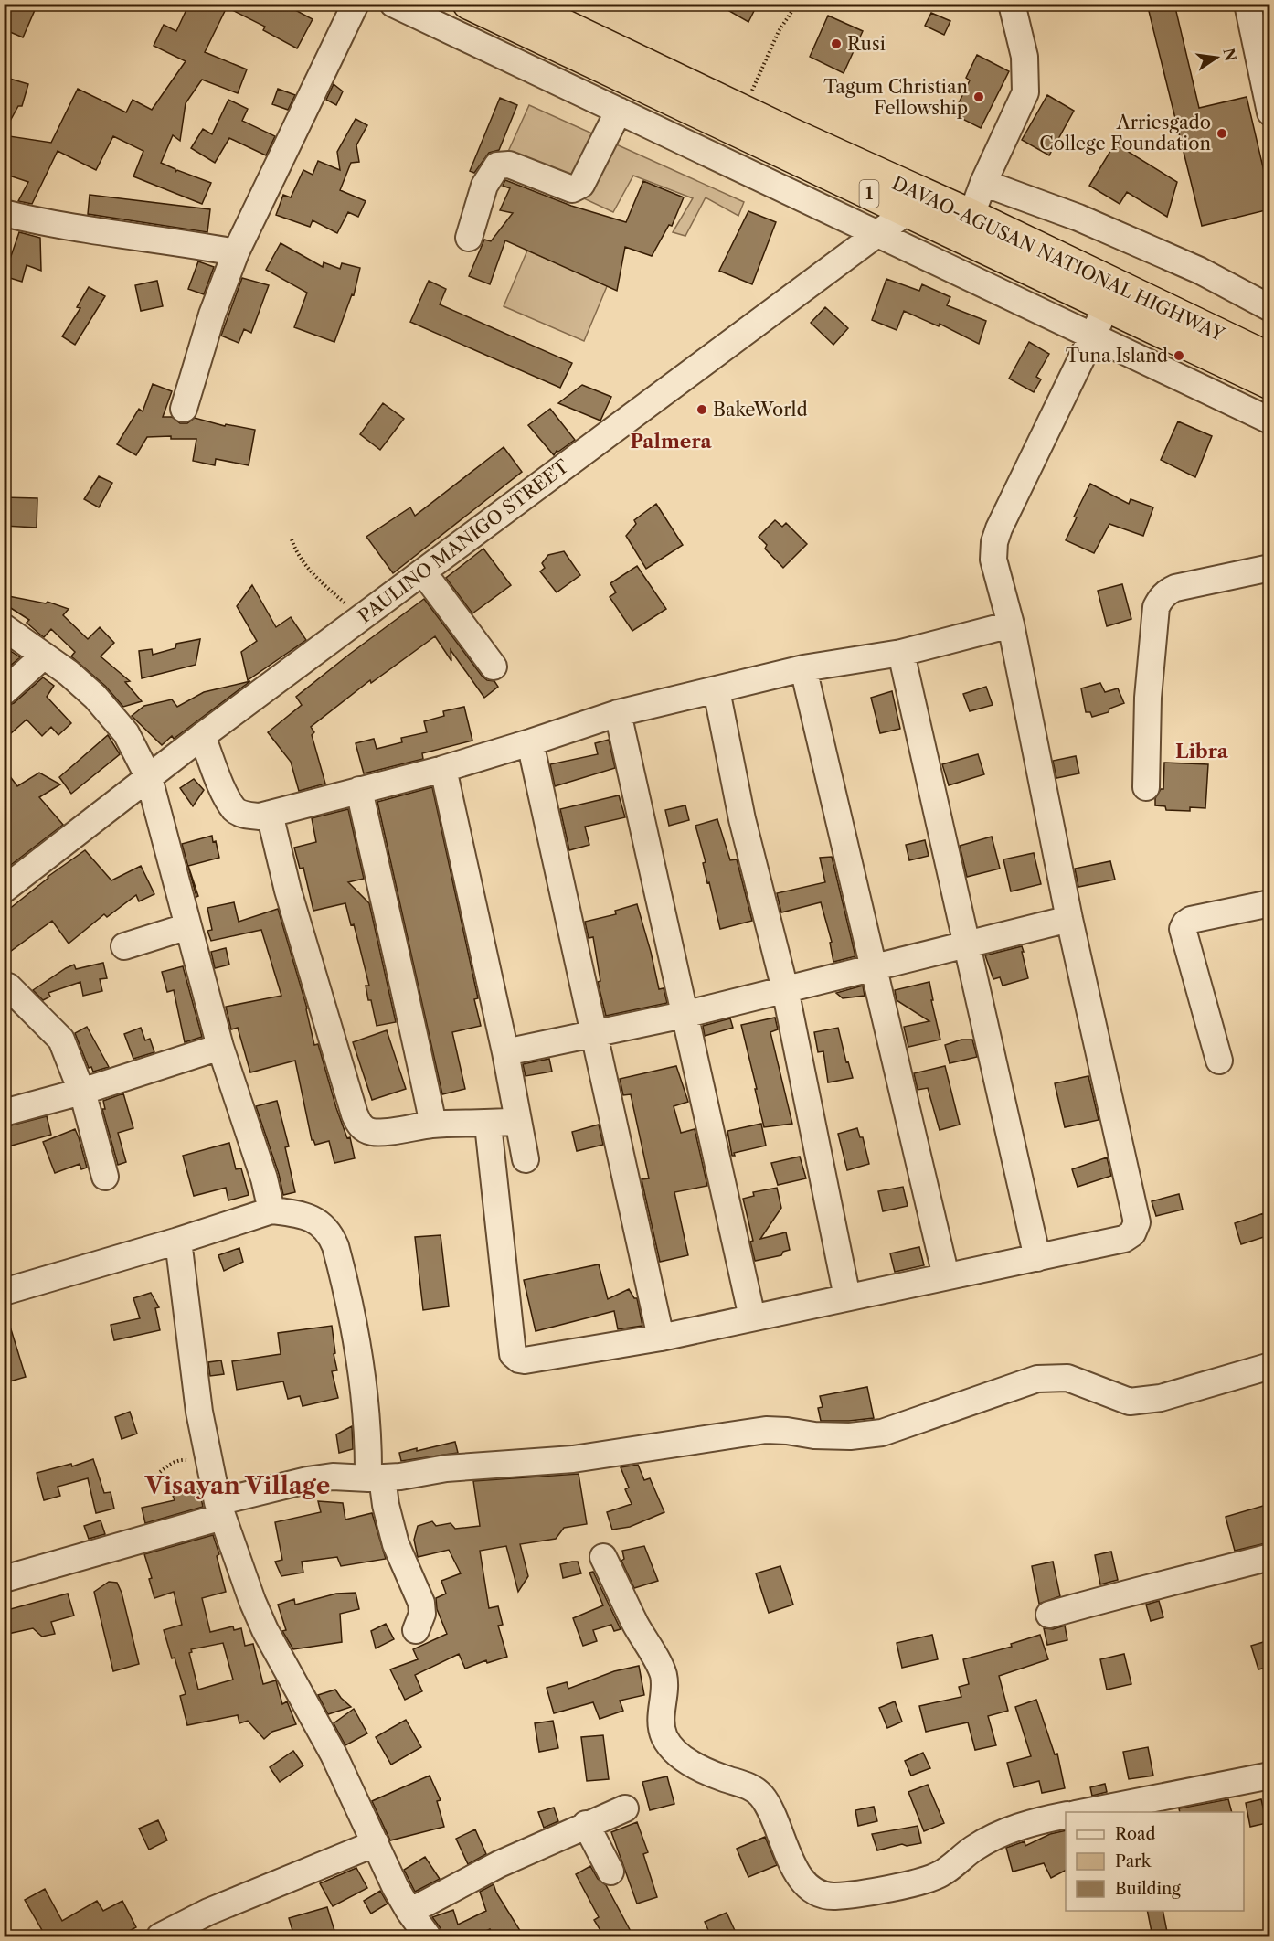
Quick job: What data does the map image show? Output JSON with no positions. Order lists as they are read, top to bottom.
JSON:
{
  "streets": {
    "highway": ["1", "DAVAO-AGUSAN NATIONAL HIGHWAY"],
    "street": ["PAULINO MANIGO STREET"]
  },
  "crossings": [
    ["DAVAO-AGUSAN NATIONAL HIGHWAY", "PAULINO MANIGO STREET"]
  ],
  "districts": ["Palmera", "Libra", "Visayan Village"],
  "places": [
    "Rusi",
    "Tagum Christian Fellowship",
    "Arriesgado College Foundation",
    "Tuna Island",
    "BakeWorld"
  ],
  "legend": ["Road", "Park", "Building"],
  "north": "right"
}
